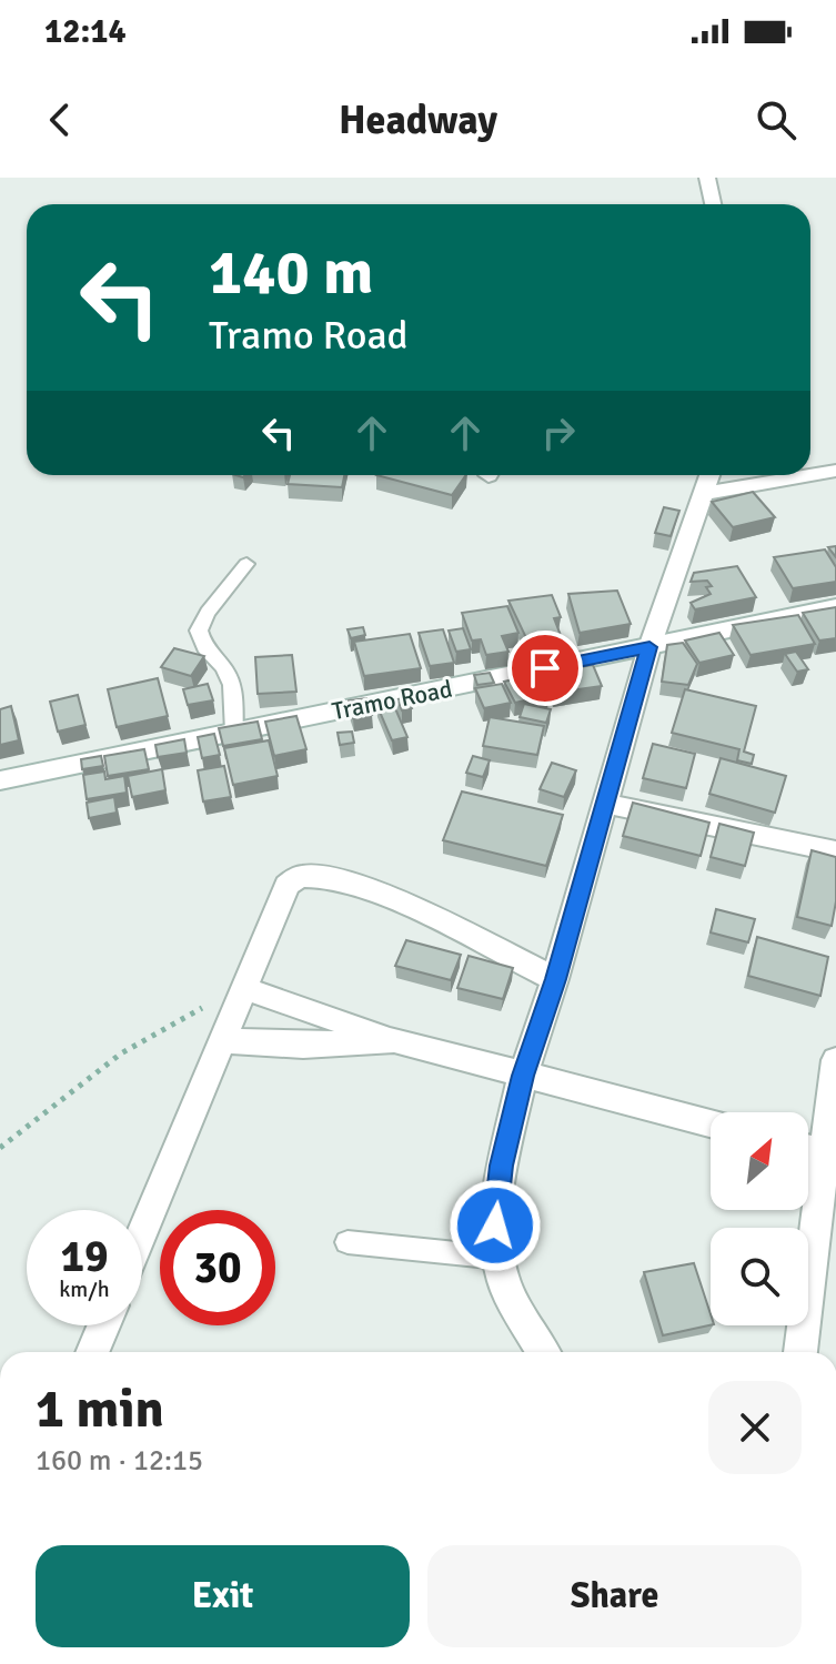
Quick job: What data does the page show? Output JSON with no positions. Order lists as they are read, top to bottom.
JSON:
{
  "streets": {
    "street": ["Tramo Road"]
  },
  "north": "top right",
  "page": {
    "status": "12:14",
    "header": "Headway",
    "turn": ["140 m", "Tramo Road"],
    "speed": "19 km/h",
    "limit": "30",
    "heading": ["1 min", "160 m · 12:15"],
    "buttons": ["Exit", "Share"]
  }
}
